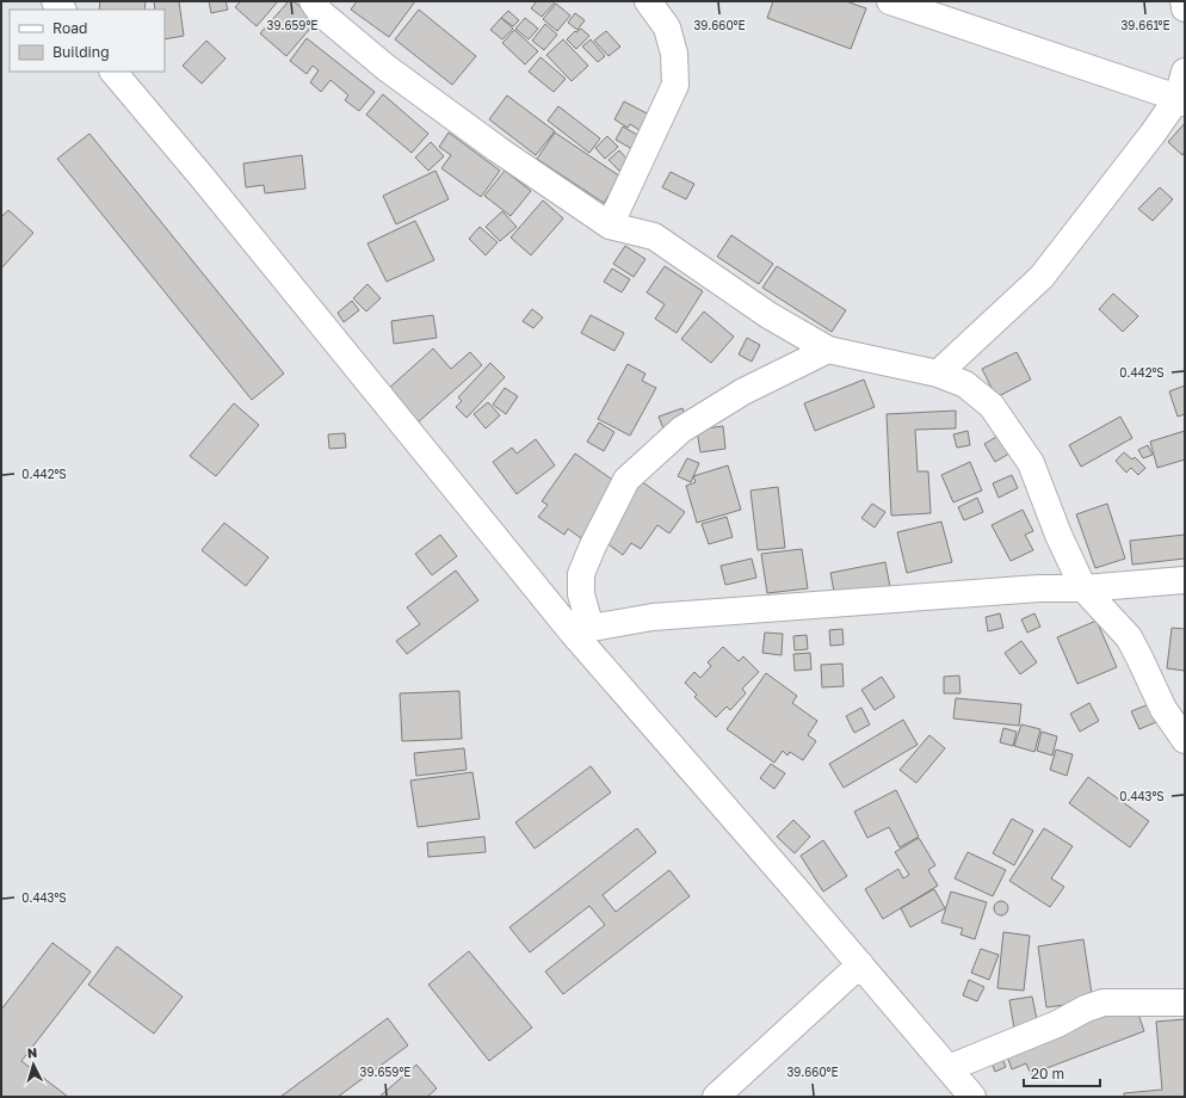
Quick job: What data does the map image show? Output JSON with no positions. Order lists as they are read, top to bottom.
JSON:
{
  "legend": ["Road", "Building"],
  "scale_bar": "20 m",
  "north": "top",
  "coordinates": [
    "39.659°E",
    "39.660°E",
    "39.661°E",
    "0.442°S",
    "0.443°S"
  ]
}
